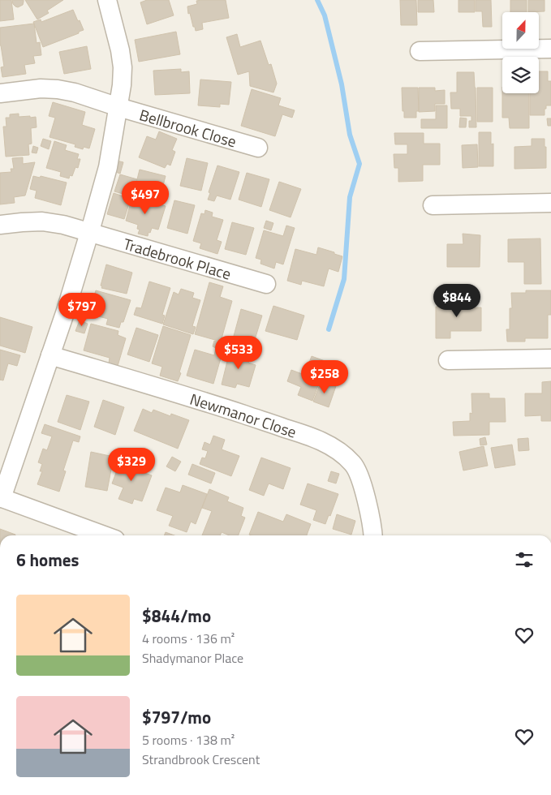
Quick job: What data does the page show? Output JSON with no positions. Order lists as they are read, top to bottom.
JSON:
{
  "streets": {
    "street": ["Bellbrook Close", "Tradebrook Place", "Newmanor Close"]
  },
  "north": "top",
  "page": {
    "price": [
      "$497",
      "$844",
      "$797",
      "$533",
      "$258",
      "$329"
    ],
    "heading": "6 homes",
    "list": [
      {
        "name": "$844/mo",
        "note": "4 rooms · 136 m² · Shadymanor Place"
      },
      {
        "name": "$797/mo",
        "note": "5 rooms · 138 m² · Strandbrook Crescent"
      }
    ]
  }
}
